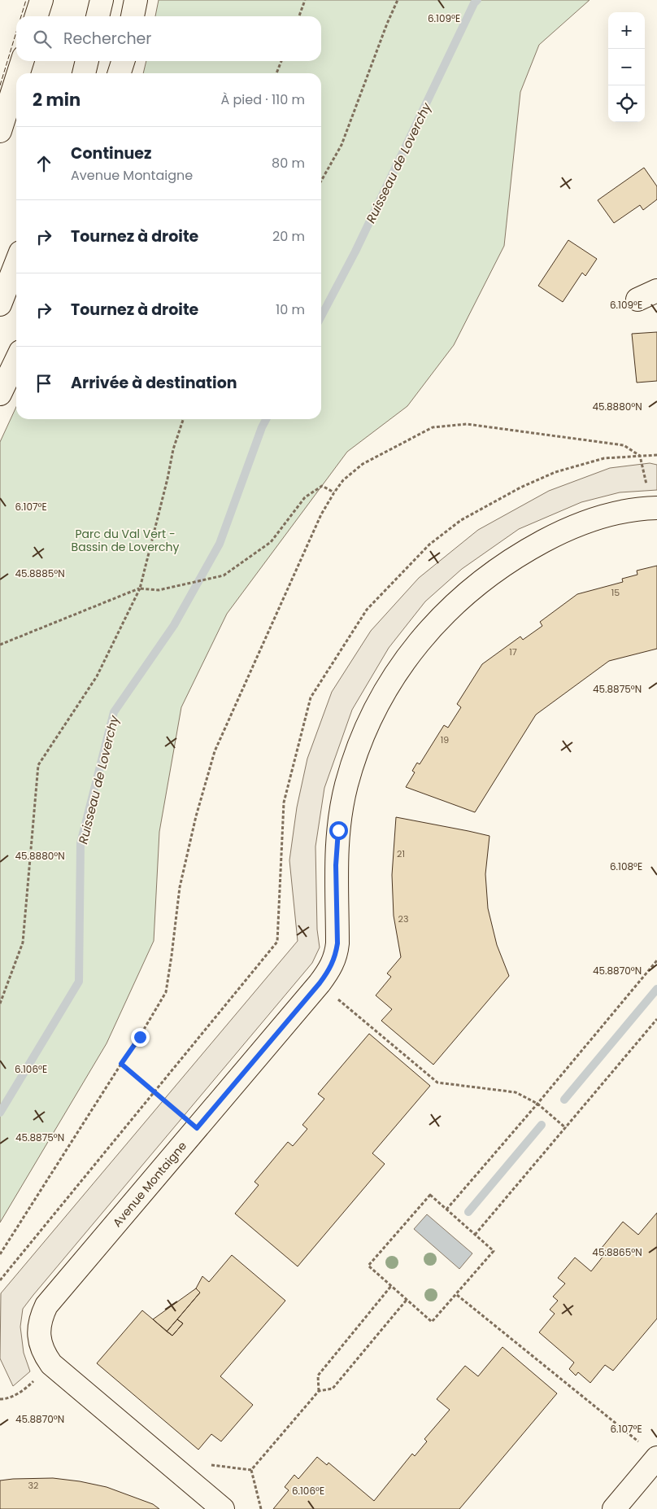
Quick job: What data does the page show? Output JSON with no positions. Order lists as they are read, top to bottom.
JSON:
{
  "streets": {
    "street": ["Avenue Montaigne"]
  },
  "water": ["Ruisseau de Loverchy"],
  "parks": ["Parc du Val Vert - Bassin de Loverchy"],
  "house_numbers": [
    "15",
    "17",
    "19",
    "21",
    "23",
    "32"
  ],
  "page": {
    "map_buttons": ["+", "−"],
    "search": "Rechercher",
    "heading": ["2 min", "À pied · 110 m"],
    "list": [
      ["Continuez", "Avenue Montaigne", "80 m"],
      ["Tournez à droite", "20 m"],
      ["Tournez à droite", "10 m"],
      "Arrivée à destination"
    ]
  },
  "coordinates": [
    "6.109°E",
    "45.8880°N",
    "6.107°E",
    "45.8885°N",
    "45.8875°N",
    "6.108°E",
    "45.8870°N",
    "6.106°E",
    "45.8865°N"
  ]
}
